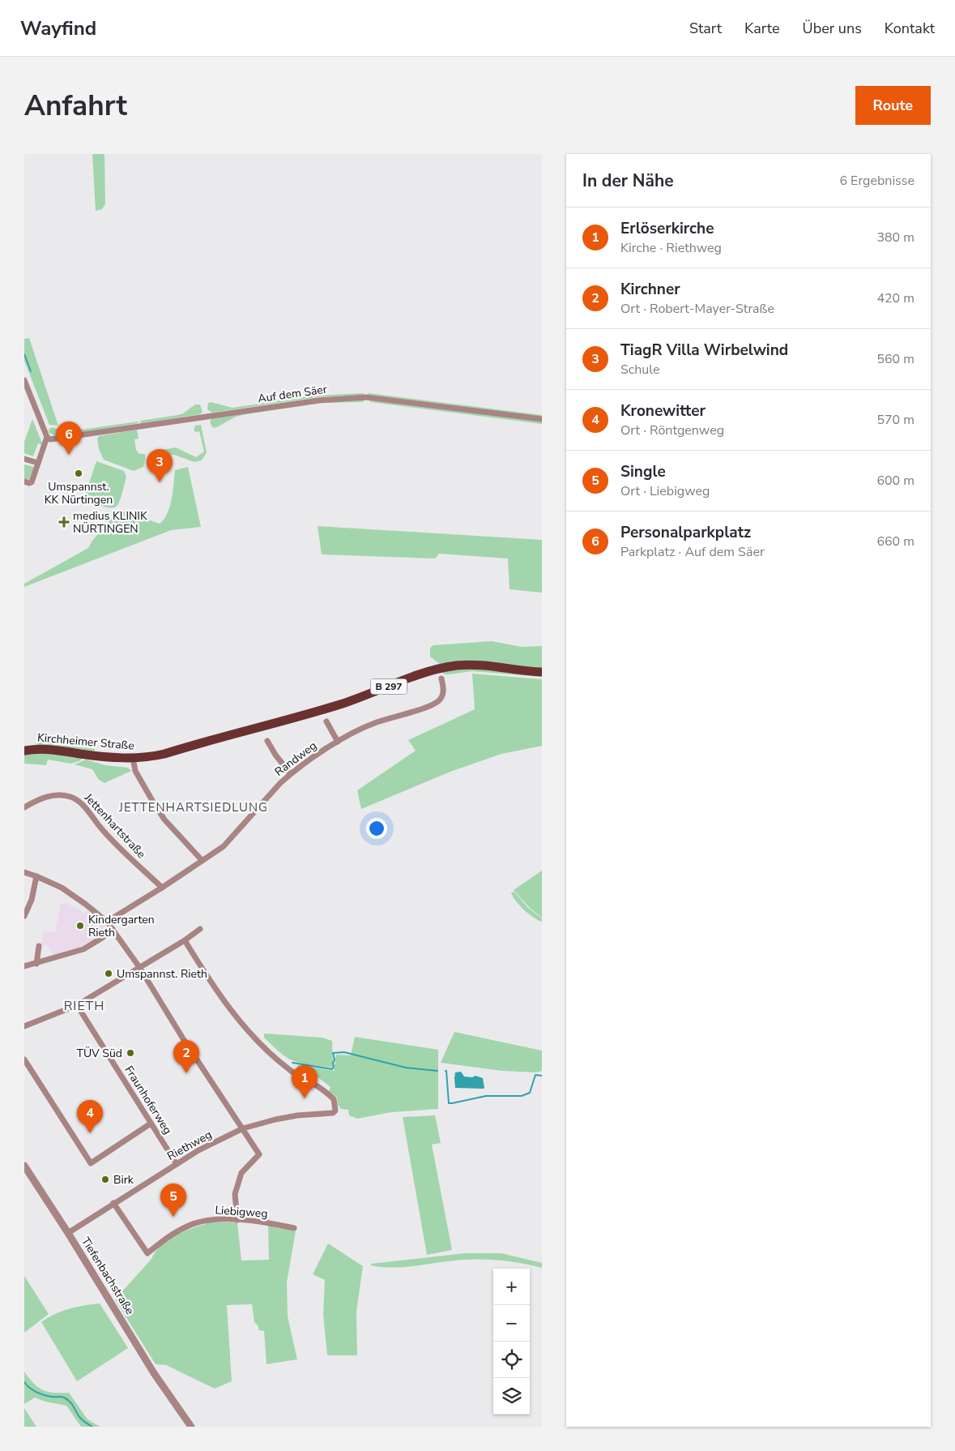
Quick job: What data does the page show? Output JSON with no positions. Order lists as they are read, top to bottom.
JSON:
{
  "streets": {
    "main road": ["B 297", "Kirchheimer Straße"],
    "street": [
      "Auf dem Säer",
      "Randweg",
      "Jettenhartstraße",
      "Fraunhoferweg",
      "Riethweg",
      "Liebigweg",
      "Tiefenbachstraße"
    ]
  },
  "crossings": [
    ["Randweg", "Jettenhartstraße"],
    ["Fraunhoferweg", "Riethweg"],
    ["Riethweg", "Liebigweg"],
    ["Riethweg", "Tiefenbachstraße"]
  ],
  "districts": ["JETTENHARTSIEDLUNG", "RIETH"],
  "places": {
    "other": [
      "Umspannst. KK Nürtingen",
      "Kindergarten Rieth",
      "Umspannst. Rieth",
      "TÜV Süd",
      "Birk"
    ],
    "health": ["medius KLINIK NÜRTINGEN"]
  },
  "page": {
    "header": "Wayfind",
    "nav": [
      "Start",
      "Karte",
      "Über uns",
      "Kontakt"
    ],
    "buttons": "Route",
    "title": "Anfahrt",
    "heading": ["In der Nähe", "6 Ergebnisse"],
    "list": [
      {
        "mark": "1",
        "name": "Erlöserkirche",
        "note": "Kirche · Riethweg",
        "value": "380 m"
      },
      {
        "mark": "2",
        "name": "Kirchner",
        "note": "Ort · Robert-Mayer-Straße",
        "value": "420 m"
      },
      {
        "mark": "3",
        "name": "TiagR Villa Wirbelwind",
        "note": "Schule",
        "value": "560 m"
      },
      {
        "mark": "4",
        "name": "Kronewitter",
        "note": "Ort · Röntgenweg",
        "value": "570 m"
      },
      {
        "mark": "5",
        "name": "Single",
        "note": "Ort · Liebigweg",
        "value": "600 m"
      },
      {
        "mark": "6",
        "name": "Personalparkplatz",
        "note": "Parkplatz · Auf dem Säer",
        "value": "660 m"
      }
    ],
    "pins": [
      "6",
      "3",
      "2",
      "1",
      "4",
      "5"
    ],
    "map_buttons": ["+", "−"]
  }
}
